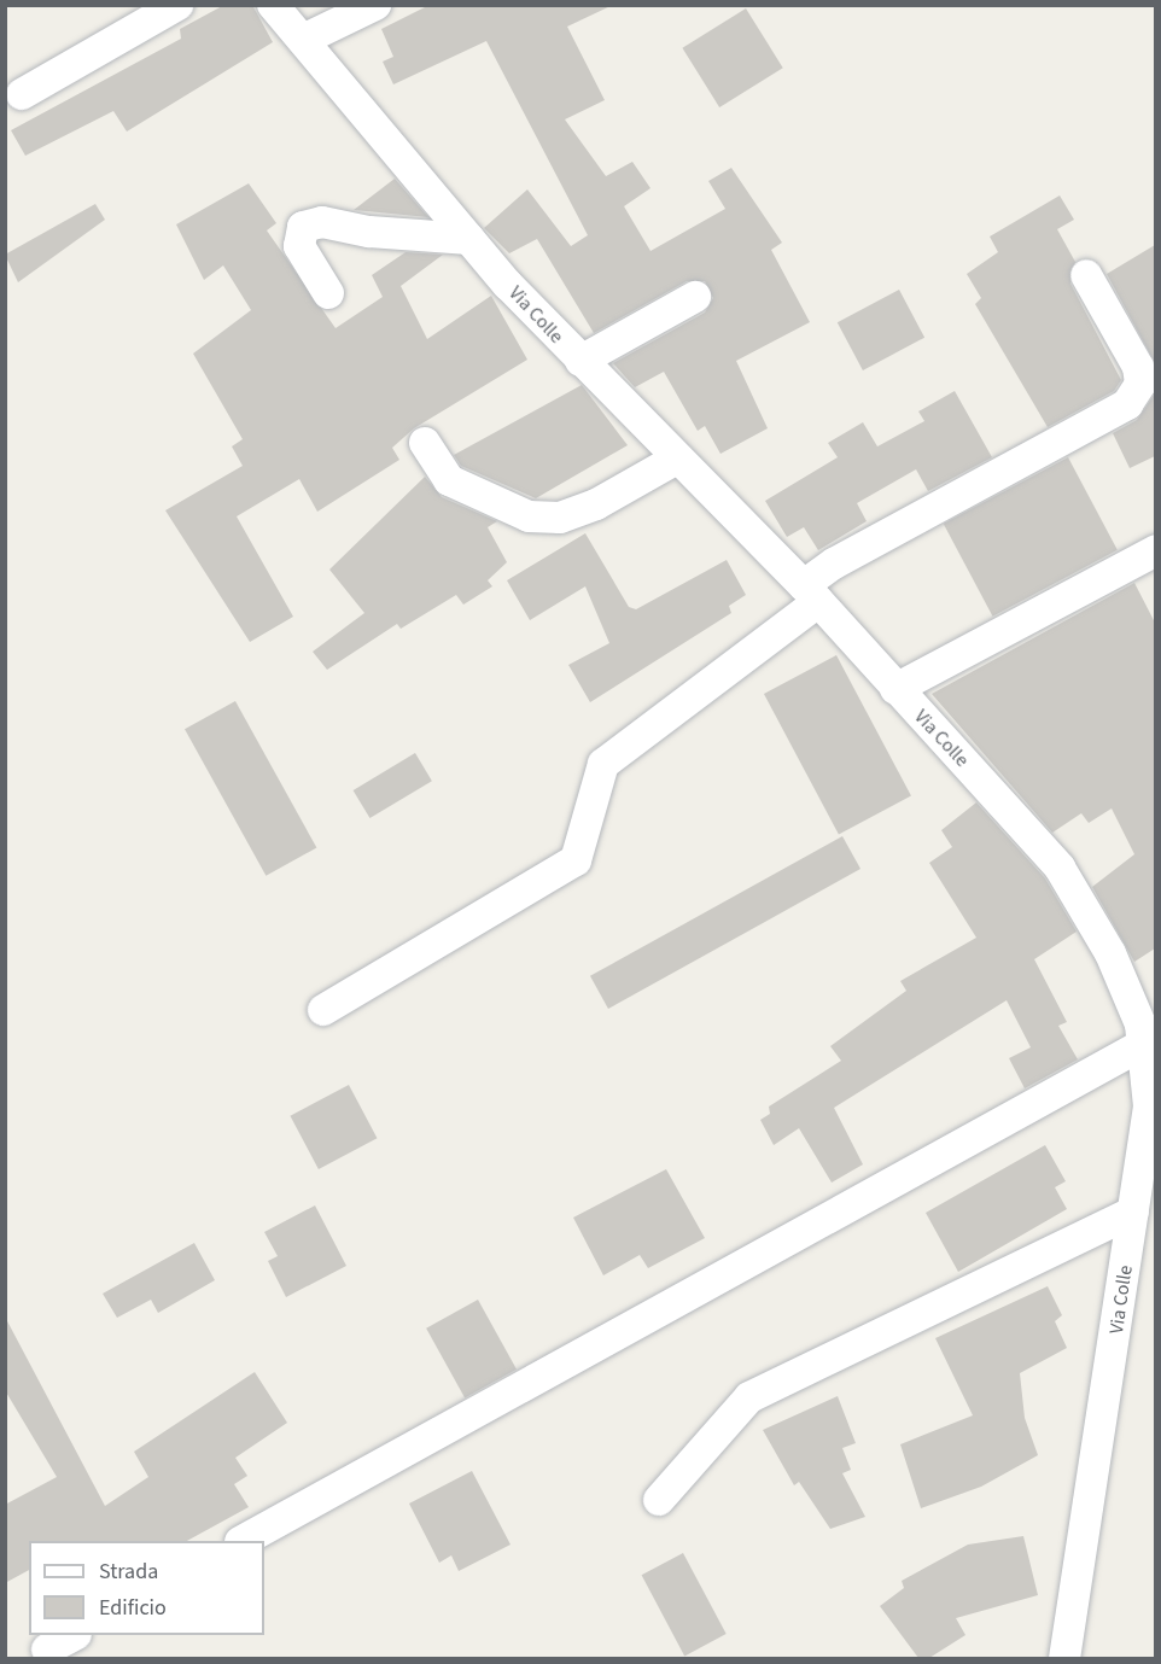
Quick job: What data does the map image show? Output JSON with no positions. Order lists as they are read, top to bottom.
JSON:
{
  "streets": {
    "street": ["Via Colle"]
  },
  "legend": ["Strada", "Edificio"]
}
